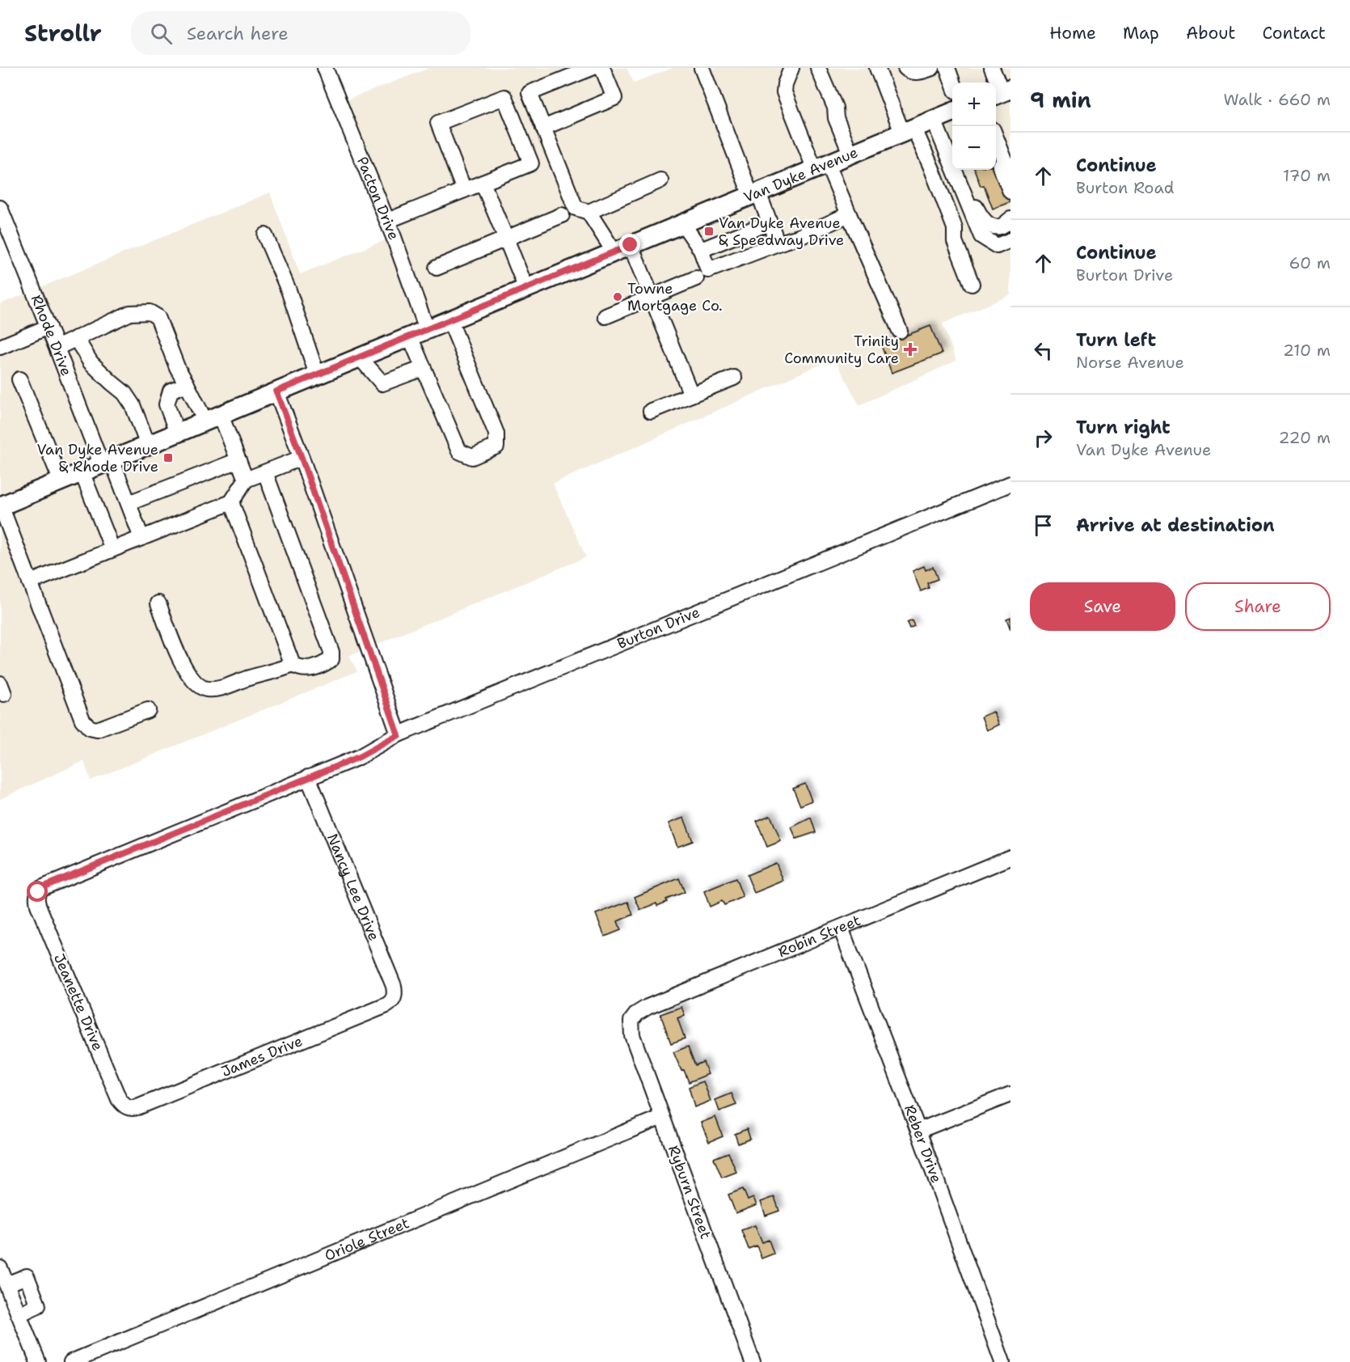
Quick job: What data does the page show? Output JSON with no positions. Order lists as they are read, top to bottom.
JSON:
{
  "streets": {
    "main road": ["Van Dyke Avenue"],
    "street": [
      "Pacton Drive",
      "Rhode Drive",
      "Burton Drive",
      "Nancy Lee Drive",
      "Robin Street",
      "Jeanette Drive",
      "James Drive",
      "Reber Drive",
      "Ryburn Street",
      "Oriole Street"
    ]
  },
  "crossings": [
    ["Van Dyke Avenue", "Pacton Drive"],
    ["Van Dyke Avenue", "Rhode Drive"],
    ["Burton Drive", "Nancy Lee Drive"],
    ["Burton Drive", "Jeanette Drive"],
    ["Nancy Lee Drive", "James Drive"],
    ["Robin Street", "Reber Drive"],
    ["Robin Street", "Ryburn Street"],
    ["Jeanette Drive", "James Drive"],
    ["Ryburn Street", "Oriole Street"]
  ],
  "places": {
    "transit": ["Van Dyke Avenue & Speedway Drive", "Van Dyke Avenue & Rhode Drive"],
    "other": ["Towne Mortgage Co."],
    "health": ["Trinity Community Care"]
  },
  "page": {
    "header": "Strollr",
    "search": "Search here",
    "nav": [
      "Home",
      "Map",
      "About",
      "Contact"
    ],
    "heading": ["9 min", "Walk · 660 m"],
    "map_buttons": ["+", "−"],
    "list": [
      ["Continue", "Burton Road", "170 m"],
      ["Continue", "Burton Drive", "60 m"],
      ["Turn left", "Norse Avenue", "210 m"],
      ["Turn right", "Van Dyke Avenue", "220 m"],
      "Arrive at destination"
    ],
    "buttons": ["Save", "Share"]
  }
}
